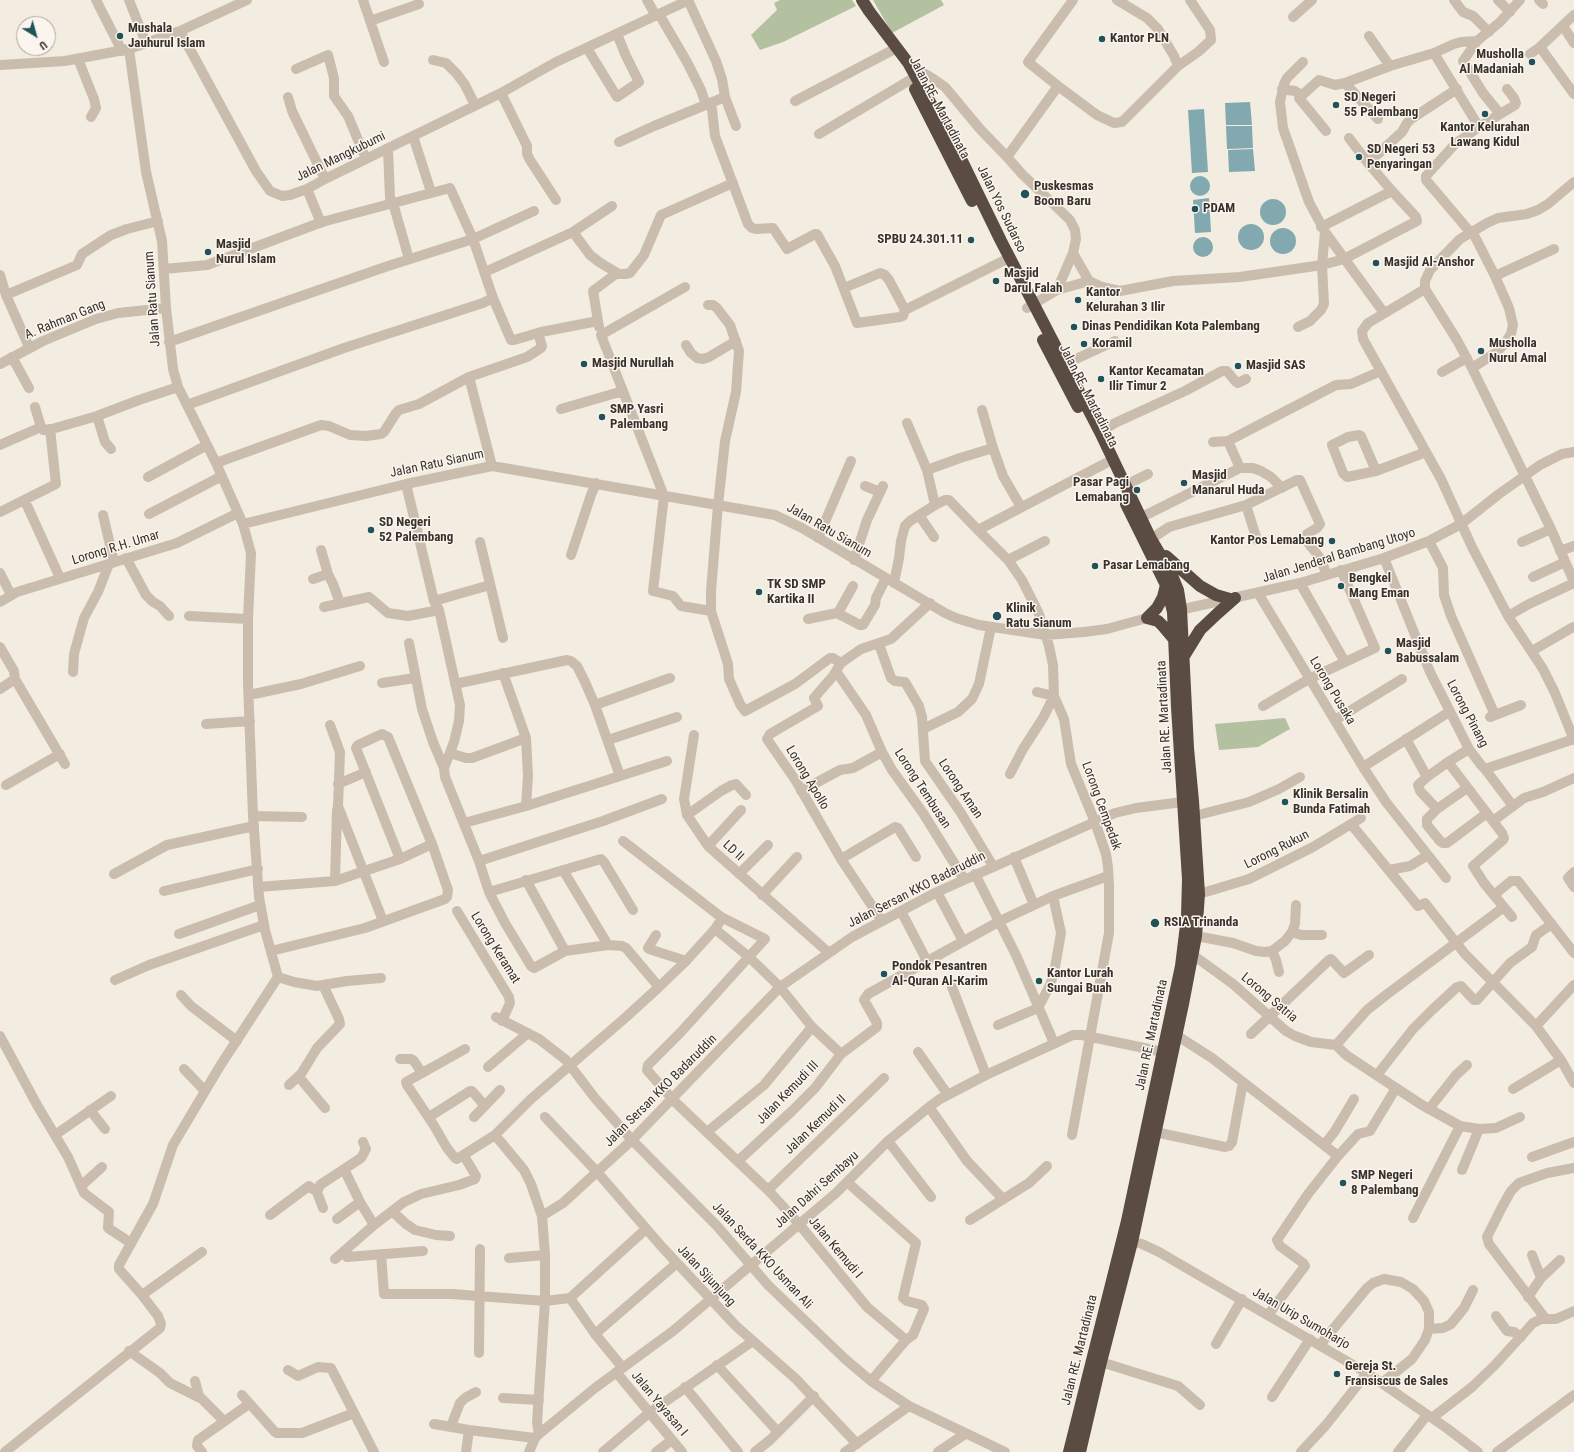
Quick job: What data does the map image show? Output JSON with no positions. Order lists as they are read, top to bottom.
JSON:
{
  "streets": {
    "highway": ["Jalan RE. Martadinata", "Jalan Yos Sudarso"],
    "street": [
      "Jalan Mangkubumi",
      "Jalan Ratu Sianum",
      "A. Rahman Gang",
      "Lorong R.H. Umar",
      "Jalan Jenderal Bambang Utoyo",
      "Lorong Pusaka",
      "Lorong Pinang",
      "Lorong Apollo",
      "Lorong Tembusan",
      "Lorong Aman",
      "Lorong Cempedak",
      "Lorong Rukun",
      "LD II",
      "Jalan Sersan KKO Badaruddin",
      "Lorong Keramat",
      "Lorong Satria",
      "Jalan Kemudi III",
      "Jalan Kemudi II",
      "Jalan Dahri Sembayu",
      "Jalan Kemudi I",
      "Jalan Serda KKO Usman Ali",
      "Jalan Sijunjung",
      "Jalan Urip Sumoharjo",
      "Jalan Yayasan I"
    ]
  },
  "crossings": [
    ["Jalan RE. Martadinata", "Jalan Yos Sudarso"],
    ["Jalan RE. Martadinata", "Jalan Jenderal Bambang Utoyo"],
    ["Jalan RE. Martadinata", "Jalan Sersan KKO Badaruddin"],
    ["Jalan RE. Martadinata", "Jalan Dahri Sembayu"],
    ["Jalan RE. Martadinata", "Jalan Urip Sumoharjo"],
    ["Jalan Ratu Sianum", "A. Rahman Gang"],
    ["Jalan Ratu Sianum", "Lorong R.H. Umar"],
    ["Jalan Ratu Sianum", "Lorong Cempedak"],
    ["Jalan Jenderal Bambang Utoyo", "Lorong Pusaka"],
    ["Jalan Jenderal Bambang Utoyo", "Lorong Pinang"],
    ["Lorong Apollo", "Lorong Tembusan"],
    ["Lorong Apollo", "Jalan Sersan KKO Badaruddin"],
    ["Lorong Tembusan", "Jalan Sersan KKO Badaruddin"],
    ["Lorong Aman", "Jalan Sersan KKO Badaruddin"],
    ["Lorong Cempedak", "Jalan Sersan KKO Badaruddin"],
    ["Lorong Cempedak", "Jalan Dahri Sembayu"],
    ["LD II", "Jalan Sersan KKO Badaruddin"],
    ["Jalan Sersan KKO Badaruddin", "Jalan Kemudi I"],
    ["Jalan Sersan KKO Badaruddin", "Jalan Serda KKO Usman Ali"],
    ["Jalan Sersan KKO Badaruddin", "Jalan Sijunjung"],
    ["Lorong Keramat", "Jalan Serda KKO Usman Ali"],
    ["Jalan Kemudi III", "Jalan Kemudi I"],
    ["Jalan Kemudi II", "Jalan Kemudi I"],
    ["Jalan Dahri Sembayu", "Jalan Kemudi I"],
    ["Jalan Dahri Sembayu", "Jalan Serda KKO Usman Ali"],
    ["Jalan Dahri Sembayu", "Jalan Sijunjung"],
    ["Jalan Dahri Sembayu", "Jalan Yayasan I"]
  ],
  "places": [
    "Mushala Jauhurul Islam",
    "Kantor PLN",
    "Musholla Al Madaniah",
    "SD Negeri 55 Palembang",
    "Kantor Kelurahan Lawang Kidul",
    "SD Negeri 53 Penyaringan",
    "Puskesmas Boom Baru",
    "PDAM",
    "SPBU 24.301.11",
    "Masjid Nurul Islam",
    "Masjid Al-Anshor",
    "Masjid Darul Falah",
    "Kantor Kelurahan 3 Ilir",
    "Dinas Pendidikan Kota Palembang",
    "Koramil",
    "Musholla Nurul Amal",
    "Masjid Nurullah",
    "Masjid SAS",
    "Kantor Kecamatan Ilir Timur 2",
    "SMP Yasri Palembang",
    "Masjid Manarul Huda",
    "Pasar Pagi Lemabang",
    "SD Negeri 52 Palembang",
    "Kantor Pos Lemabang",
    "Pasar Lemabang",
    "Bengkel Mang Eman",
    "TK SD SMP Kartika II",
    "Klinik Ratu Sianum",
    "Masjid Babussalam",
    "Klinik Bersalin Bunda Fatimah",
    "RSIA Trinanda",
    "Pondok Pesantren Al-Quran Al-Karim",
    "Kantor Lurah Sungai Buah",
    "SMP Negeri 8 Palembang",
    "Gereja St. Fransiscus de Sales"
  ],
  "north": "bottom right"
}
